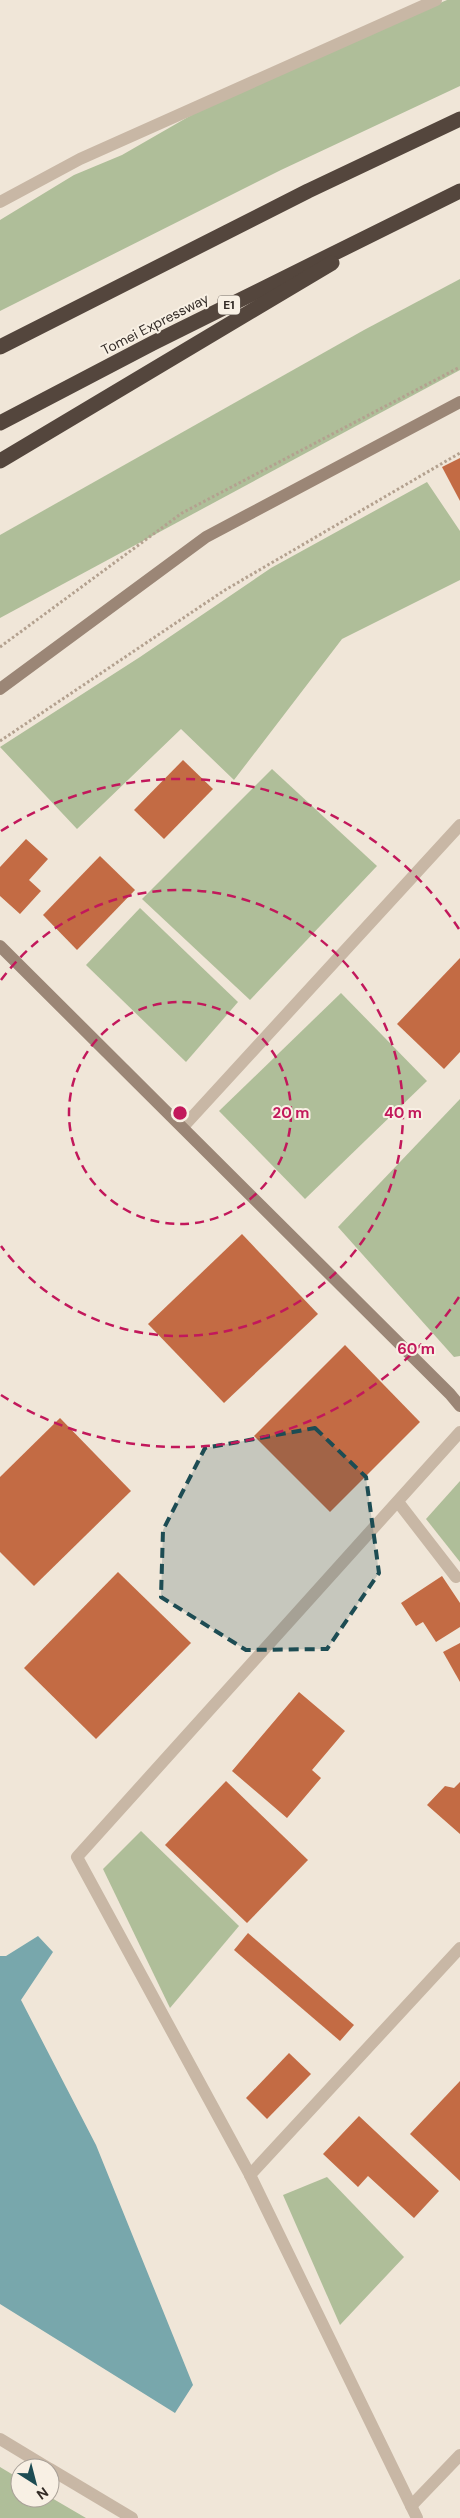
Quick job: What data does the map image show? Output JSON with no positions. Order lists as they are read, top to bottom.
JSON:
{
  "streets": {
    "highway": ["E1", "Tomei Expressway"]
  },
  "north": "bottom right",
  "rings": ["20 m", "40 m", "60 m"]
}
